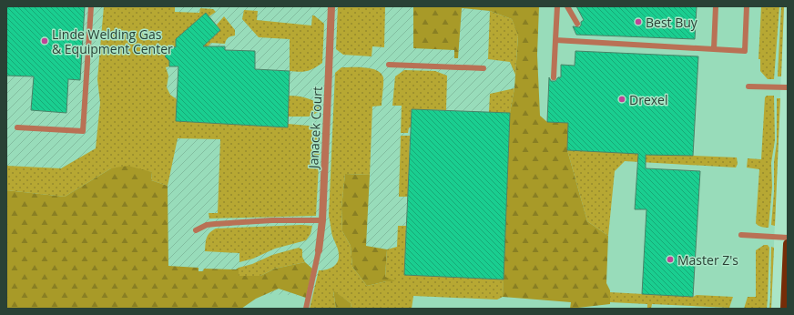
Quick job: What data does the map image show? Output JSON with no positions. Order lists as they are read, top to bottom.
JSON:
{
  "streets": {
    "street": ["Janacek Court"]
  },
  "places": [
    "Best Buy",
    "Linde Welding Gas & Equipment Center",
    "Drexel",
    "Master Z's"
  ]
}
